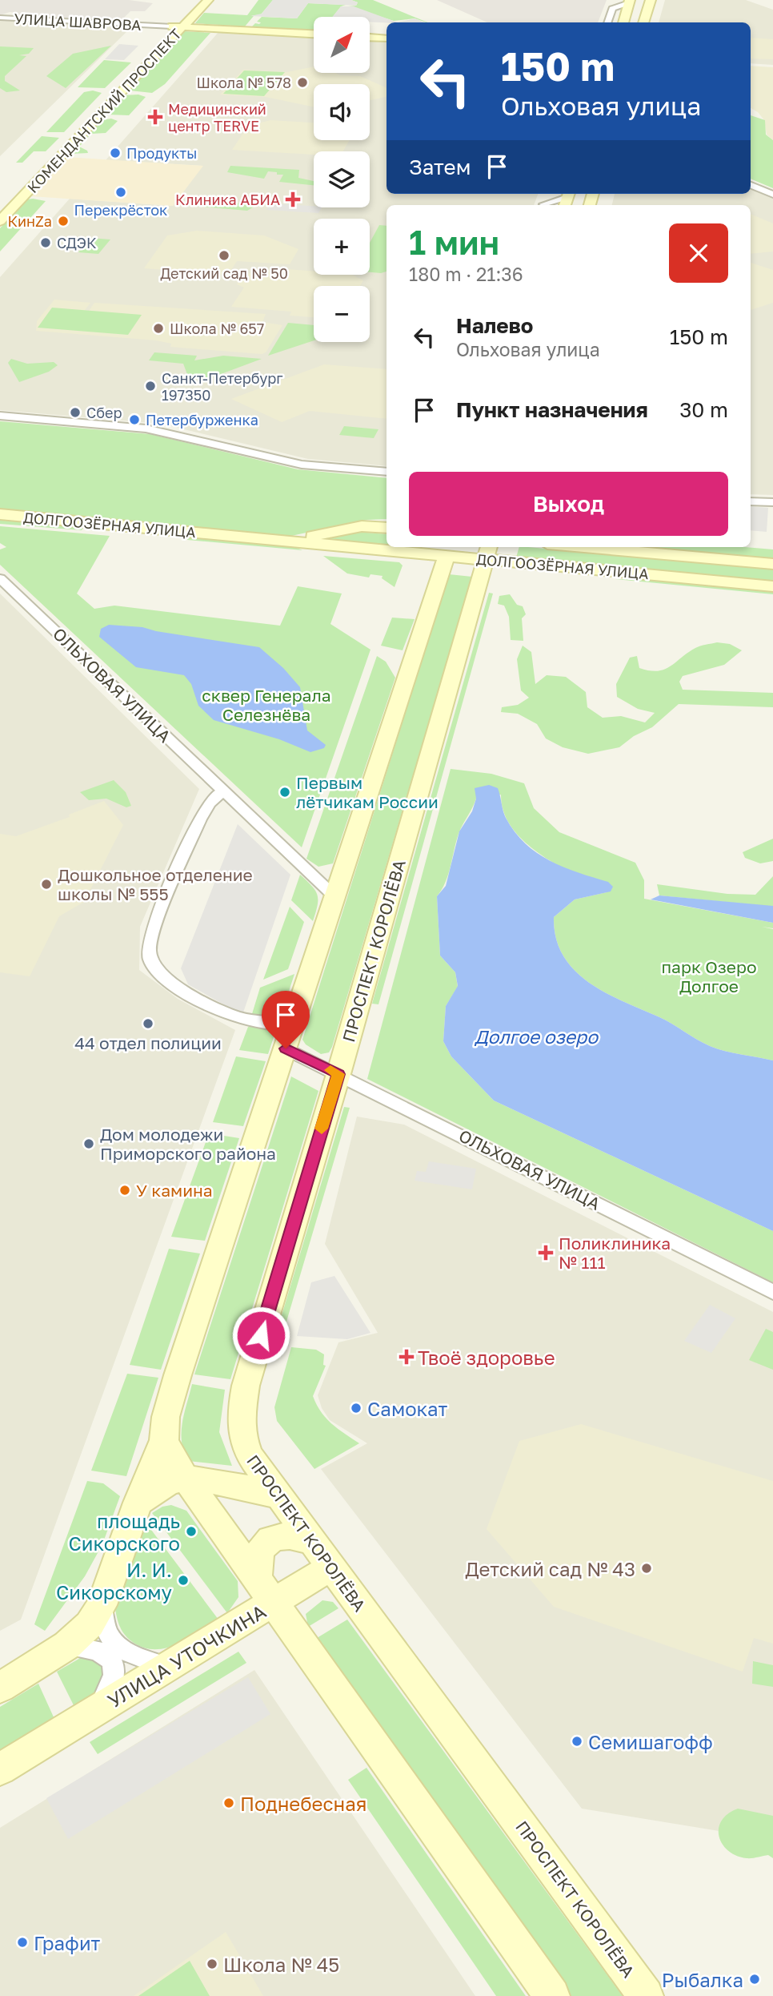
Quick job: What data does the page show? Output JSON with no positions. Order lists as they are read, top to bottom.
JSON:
{
  "streets": {
    "street": [
      "УЛИЦА ШАВРОВА",
      "КОМЕНДАНТСКИЙ ПРОСПЕКТ",
      "ДОЛГООЗЁРНАЯ УЛИЦА",
      "ОЛЬХОВАЯ УЛИЦА",
      "ПРОСПЕКТ КОРОЛЁВА",
      "УЛИЦА УТОЧКИНА"
    ]
  },
  "crossings": [
    ["УЛИЦА ШАВРОВА", "КОМЕНДАНТСКИЙ ПРОСПЕКТ"],
    ["ДОЛГООЗЁРНАЯ УЛИЦА", "ПРОСПЕКТ КОРОЛЁВА"],
    ["ОЛЬХОВАЯ УЛИЦА", "ПРОСПЕКТ КОРОЛЁВА"],
    ["ПРОСПЕКТ КОРОЛЁВА", "УЛИЦА УТОЧКИНА"]
  ],
  "water": ["Долгое озеро"],
  "parks": ["сквер Генерала Селезнёва", "парк Озеро Долгое"],
  "places": {
    "other": [
      "Школа № 578",
      "Продукты",
      "Перекрёсток",
      "КинZa",
      "СДЭК",
      "Детский сад № 50",
      "Школа № 657",
      "Санкт-Петербург 197350",
      "Сбер",
      "Петербурженка",
      "Первым лётчикам России",
      "Дошкольное отделение школы № 555",
      "44 отдел полиции",
      "Дом молодежи Приморского района",
      "У камина",
      "Самокат",
      "площадь Сикорского",
      "Детский сад № 43",
      "И. И. Сикорскому",
      "Семишагофф",
      "Поднебесная",
      "Графит",
      "Школа № 45",
      "Рыбалка"
    ],
    "health": [
      "Медицинский центр TERVE",
      "Клиника АБИА",
      "Поликлиника № 111",
      "Твоё здоровье"
    ]
  },
  "north": "top right",
  "page": {
    "map_buttons": ["+", "−"],
    "turn": ["150 m", "Ольховая улица"],
    "then": "Затем",
    "heading": ["1 мин", "180 m · 21:36"],
    "list": [
      {
        "name": "Налево",
        "note": "Ольховая улица",
        "value": "150 m"
      },
      {
        "name": "Пункт назначения",
        "value": "30 m"
      }
    ],
    "buttons": "Выход"
  }
}
